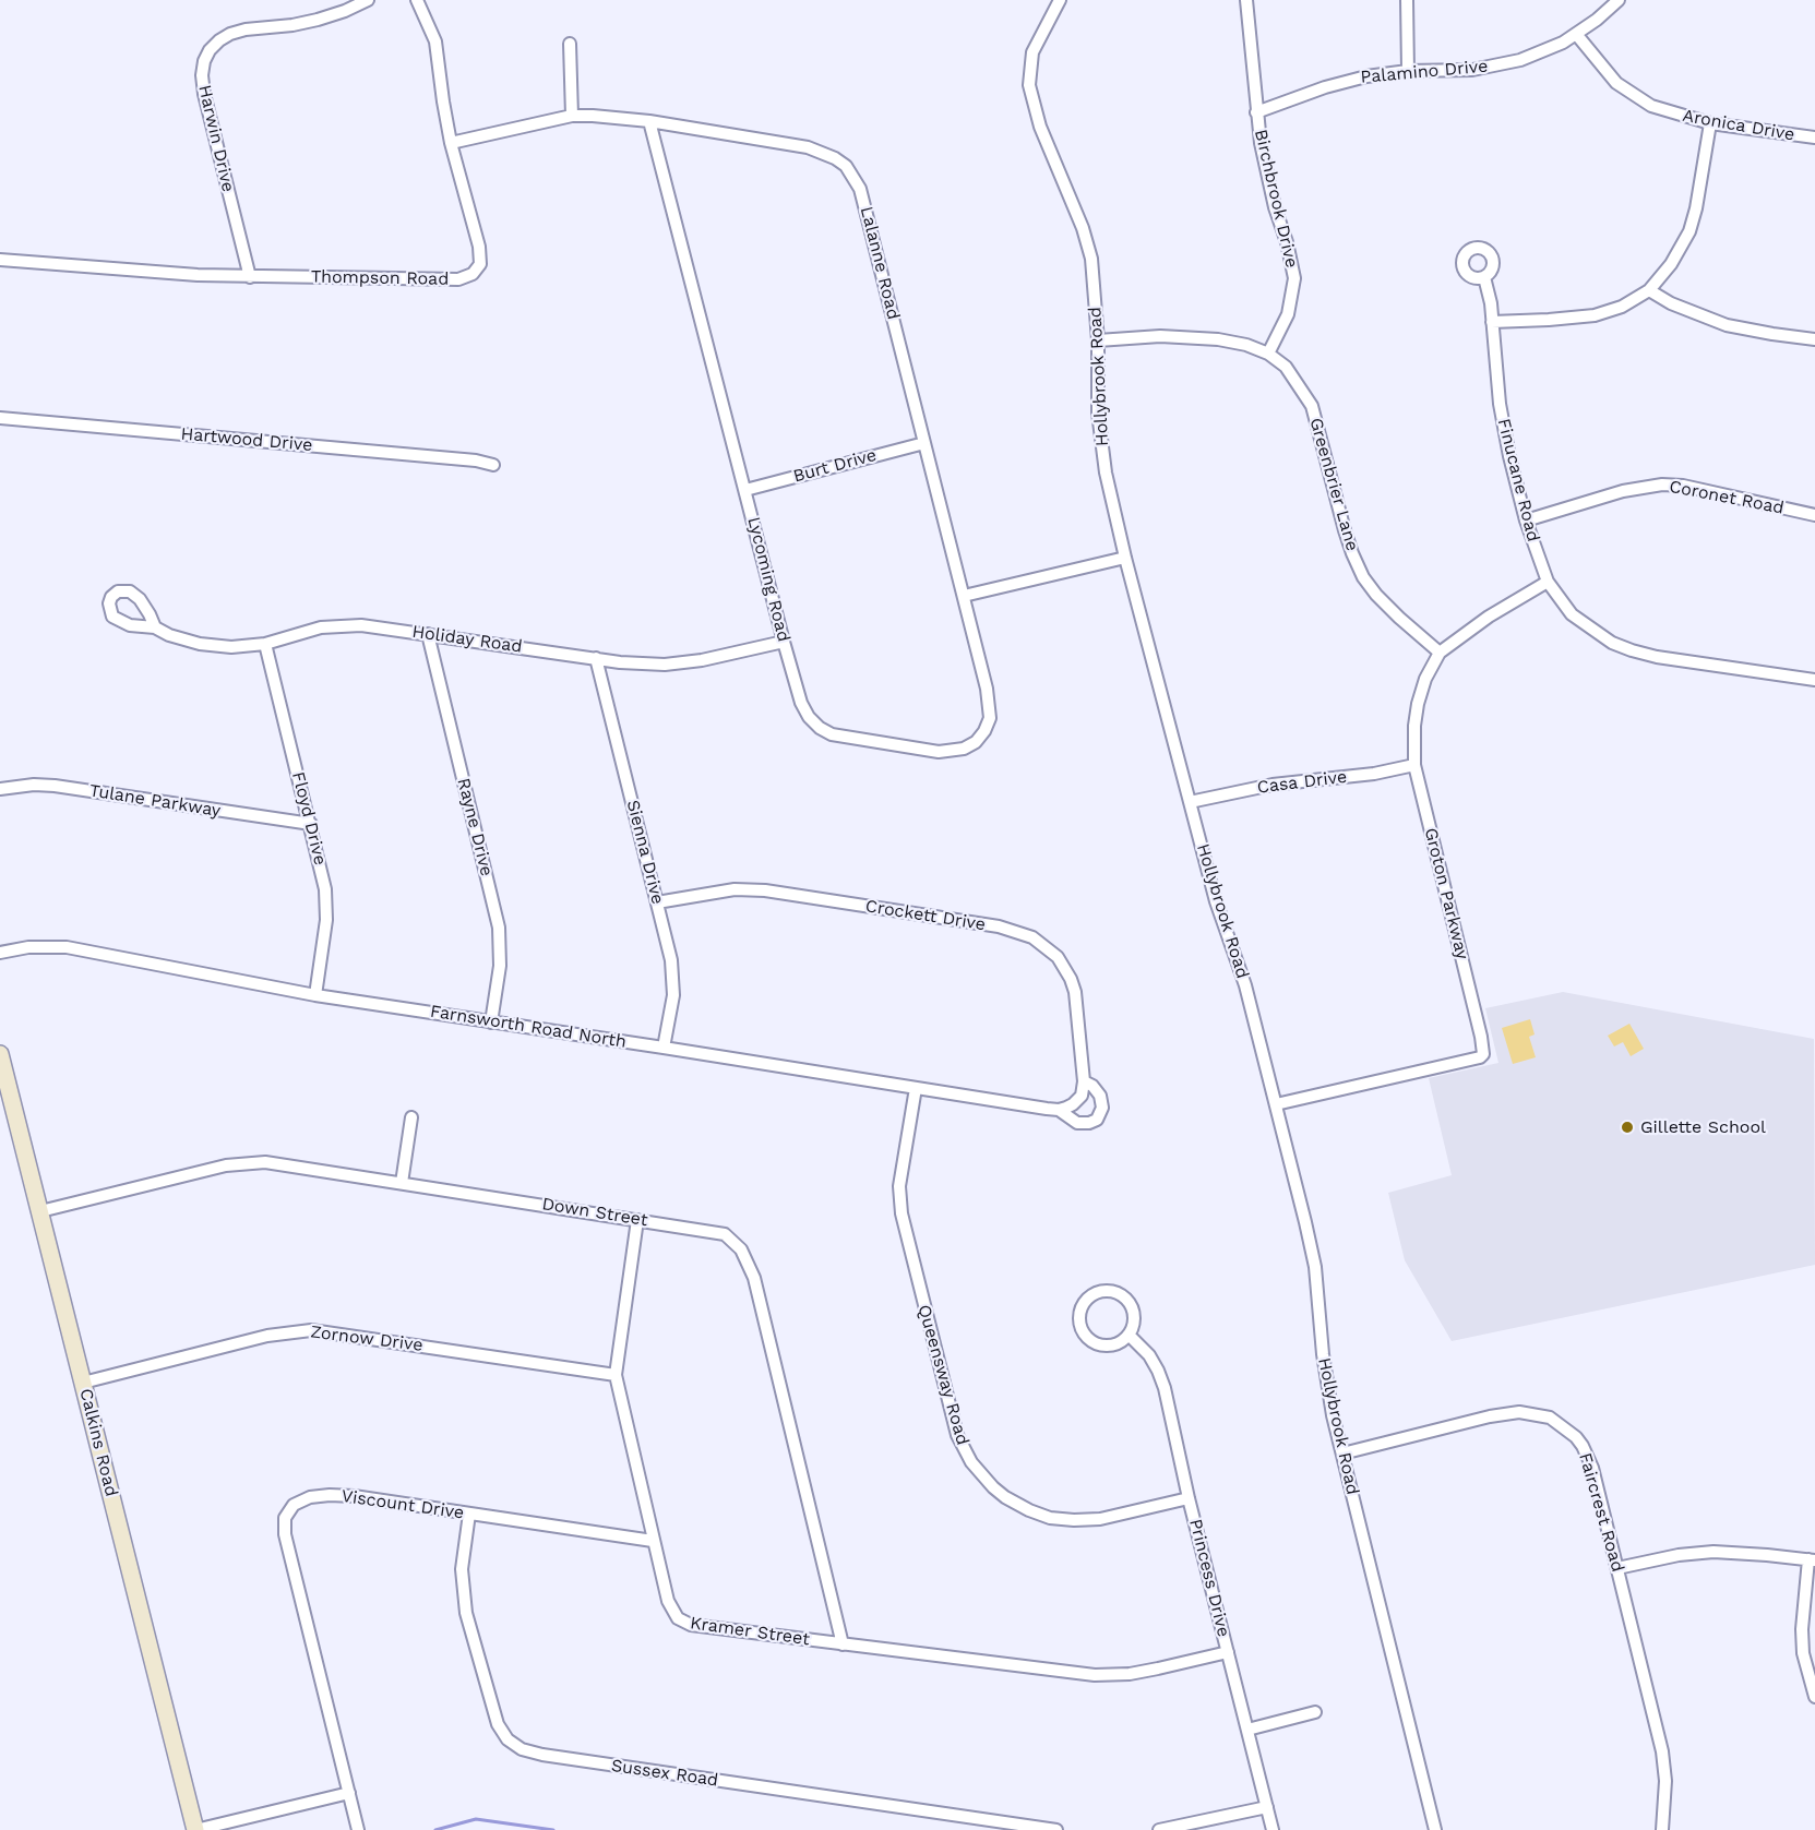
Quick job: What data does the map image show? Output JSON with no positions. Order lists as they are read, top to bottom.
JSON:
{
  "streets": {
    "main road": ["Calkins Road"],
    "street": [
      "Palamino Drive",
      "Aronica Drive",
      "Harwin Drive",
      "Birchbrook Drive",
      "Lalanne Road",
      "Thompson Road",
      "Hollybrook Road",
      "Hartwood Drive",
      "Burt Drive",
      "Finucane Road",
      "Greenbrier Lane",
      "Coronet Road",
      "Lycoming Road",
      "Holiday Road",
      "Casa Drive",
      "Tulane Parkway",
      "Floyd Drive",
      "Rayne Drive",
      "Sienna Drive",
      "Groton Parkway",
      "Crockett Drive",
      "Farnsworth Road North",
      "Down Street",
      "Zornow Drive",
      "Queensway Road",
      "Viscount Drive",
      "Faircrest Road",
      "Princess Drive",
      "Kramer Street",
      "Sussex Road"
    ]
  },
  "crossings": [
    ["Palamino Drive", "Aronica Drive"],
    ["Palamino Drive", "Birchbrook Drive"],
    ["Harwin Drive", "Thompson Road"],
    ["Birchbrook Drive", "Greenbrier Lane"],
    ["Lalanne Road", "Thompson Road"],
    ["Lalanne Road", "Burt Drive"],
    ["Lalanne Road", "Lycoming Road"],
    ["Hollybrook Road", "Greenbrier Lane"],
    ["Hollybrook Road", "Casa Drive"],
    ["Hollybrook Road", "Groton Parkway"],
    ["Hollybrook Road", "Faircrest Road"],
    ["Burt Drive", "Lycoming Road"],
    ["Finucane Road", "Coronet Road"],
    ["Finucane Road", "Groton Parkway"],
    ["Greenbrier Lane", "Groton Parkway"],
    ["Lycoming Road", "Holiday Road"],
    ["Holiday Road", "Floyd Drive"],
    ["Holiday Road", "Rayne Drive"],
    ["Holiday Road", "Sienna Drive"],
    ["Casa Drive", "Groton Parkway"],
    ["Tulane Parkway", "Floyd Drive"],
    ["Floyd Drive", "Farnsworth Road North"],
    ["Rayne Drive", "Farnsworth Road North"],
    ["Sienna Drive", "Crockett Drive"],
    ["Sienna Drive", "Farnsworth Road North"],
    ["Farnsworth Road North", "Queensway Road"],
    ["Down Street", "Calkins Road"],
    ["Down Street", "Kramer Street"],
    ["Zornow Drive", "Calkins Road"],
    ["Zornow Drive", "Kramer Street"],
    ["Queensway Road", "Princess Drive"],
    ["Viscount Drive", "Kramer Street"],
    ["Viscount Drive", "Sussex Road"],
    ["Princess Drive", "Kramer Street"]
  ],
  "places": ["Gillette School"]
}
